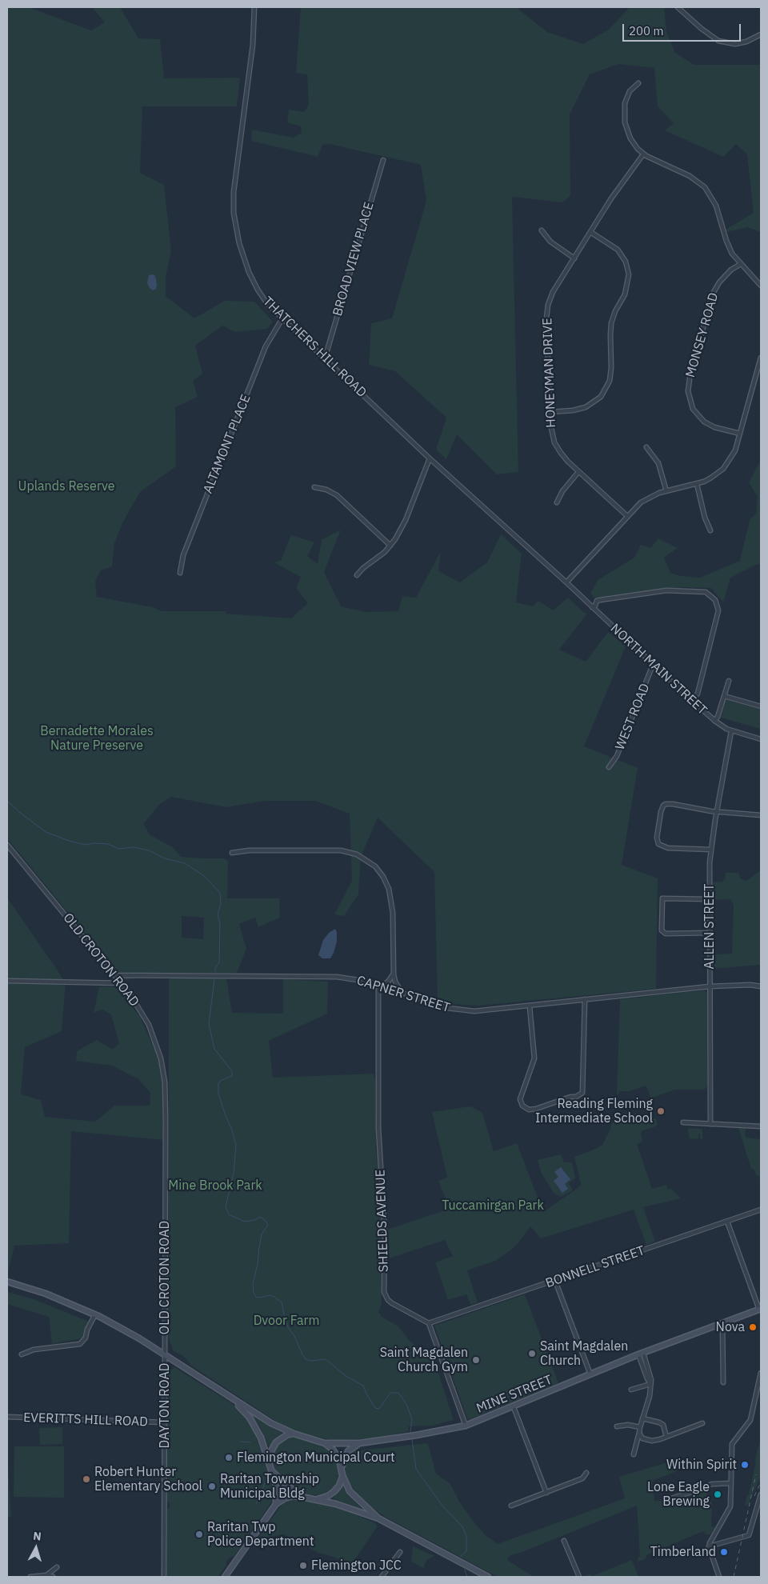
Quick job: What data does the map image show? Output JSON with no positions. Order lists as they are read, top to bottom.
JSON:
{
  "streets": {
    "main road": ["MINE STREET"],
    "street": [
      "BROAD VIEW PLACE",
      "MONSEY ROAD",
      "THATCHERS HILL ROAD",
      "HONEYMAN DRIVE",
      "ALTAMONT PLACE",
      "NORTH MAIN STREET",
      "WEST ROAD",
      "ALLEN STREET",
      "OLD CROTON ROAD",
      "CAPNER STREET",
      "SHIELDS AVENUE",
      "BONNELL STREET",
      "DAYTON ROAD",
      "EVERITTS HILL ROAD"
    ]
  },
  "crossings": [
    ["BROAD VIEW PLACE", "THATCHERS HILL ROAD"],
    ["THATCHERS HILL ROAD", "ALTAMONT PLACE"],
    ["THATCHERS HILL ROAD", "NORTH MAIN STREET"],
    ["NORTH MAIN STREET", "WEST ROAD"],
    ["NORTH MAIN STREET", "ALLEN STREET"],
    ["ALLEN STREET", "CAPNER STREET"],
    ["OLD CROTON ROAD", "CAPNER STREET"],
    ["OLD CROTON ROAD", "DAYTON ROAD"],
    ["CAPNER STREET", "SHIELDS AVENUE"],
    ["SHIELDS AVENUE", "BONNELL STREET"],
    ["DAYTON ROAD", "EVERITTS HILL ROAD"]
  ],
  "parks": [
    "Uplands Reserve",
    "Bernadette Morales Nature Preserve",
    "Mine Brook Park",
    "Tuccamirgan Park",
    "Dvoor Farm"
  ],
  "places": [
    "Reading Fleming Intermediate School",
    "Nova",
    "Saint Magdalen Church",
    "Saint Magdalen Church Gym",
    "Flemington Municipal Court",
    "Within Spirit",
    "Robert Hunter Elementary School",
    "Raritan Township Municipal Bldg",
    "Lone Eagle Brewing",
    "Raritan Twp Police Department",
    "Timberland",
    "Flemington JCC"
  ],
  "scale_bar": "200 m",
  "north": "top"
}
